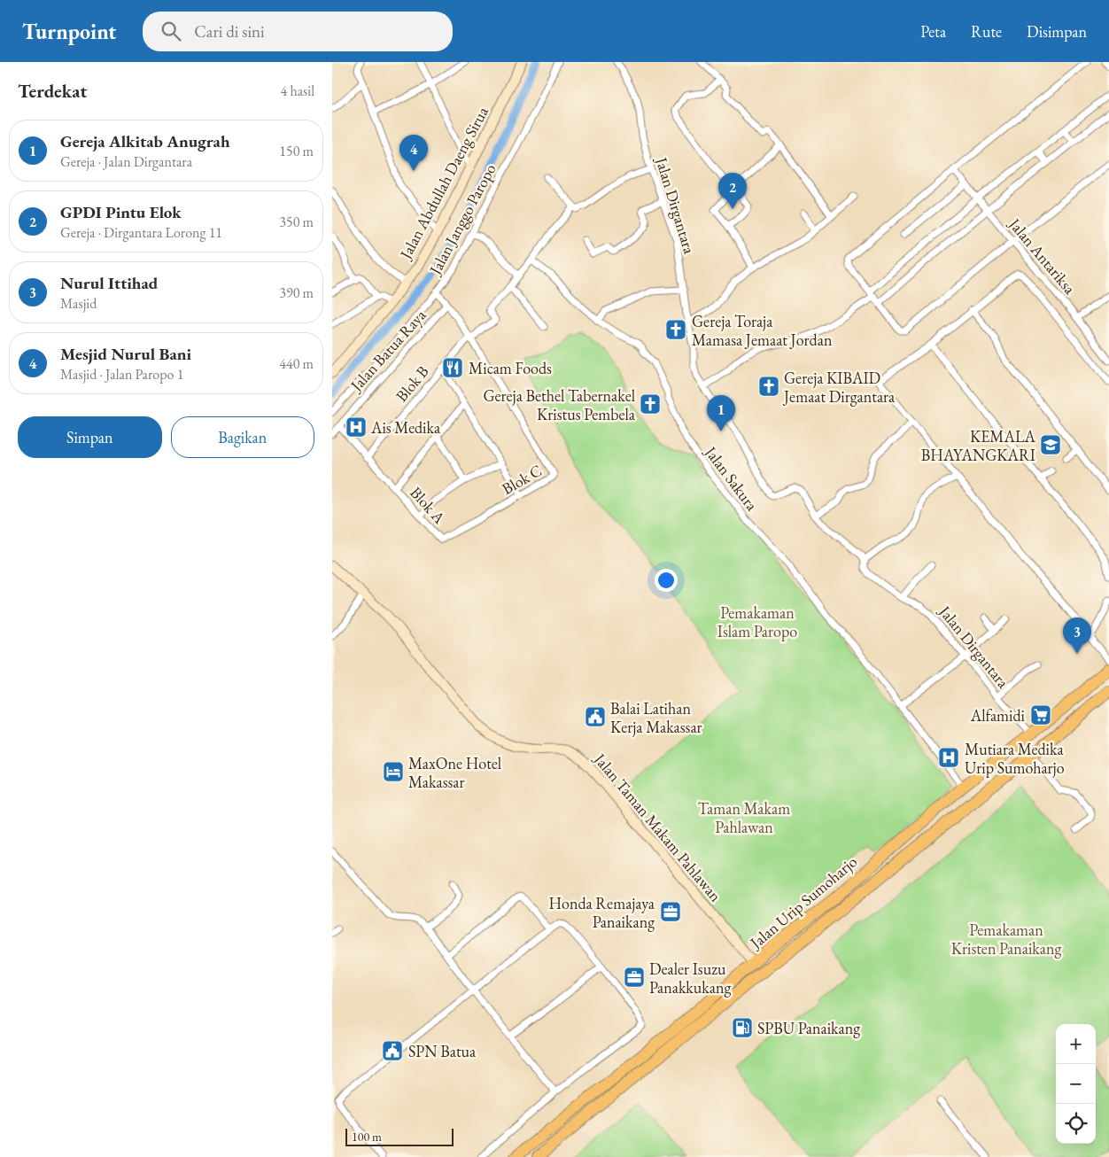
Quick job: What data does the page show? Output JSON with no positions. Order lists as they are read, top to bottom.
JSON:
{
  "streets": {
    "highway": ["Jalan Urip Sumoharjo"],
    "main road": ["Jalan Abdullah Daeng Sirua", "Jalan Taman Makam Pahlawan"],
    "street": [
      "Jalan Dirgantara",
      "Jalan Janggo Paropo",
      "Jalan Antariksa",
      "Jalan Batua Raya",
      "Blok B",
      "Jalan Sakura",
      "Blok C",
      "Blok A"
    ]
  },
  "crossings": [
    ["Jalan Dirgantara", "Jalan Urip Sumoharjo"],
    ["Jalan Janggo Paropo", "Jalan Batua Raya"],
    ["Jalan Batua Raya", "Blok C"],
    ["Jalan Batua Raya", "Blok A"],
    ["Blok B", "Blok C"],
    ["Blok B", "Blok A"],
    ["Jalan Sakura", "Jalan Urip Sumoharjo"],
    ["Blok C", "Blok A"],
    ["Jalan Taman Makam Pahlawan", "Jalan Urip Sumoharjo"]
  ],
  "parks": ["Pemakaman Islam Paropo", "Taman Makam Pahlawan", "Pemakaman Kristen Panaikang"],
  "places": {
    "church": ["Gereja Toraja Mamasa Jemaat Jordan", "Gereja KIBAID Jemaat Dirgantara", "Gereja Bethel Tabernakel Kristus Pembela"],
    "restaurant": ["Micam Foods"],
    "hospital": ["Ais Medika", "Mutiara Medika Urip Sumoharjo"],
    "school or university": ["KEMALA BHAYANGKARI"],
    "supermarket": ["Alfamidi"],
    "public building": ["Balai Latihan Kerja Makassar", "SPN Batua"],
    "hotel": ["MaxOne Hotel Makassar"],
    "office": ["Honda Remajaya Panaikang", "Dealer Isuzu Panakkukang"],
    "fuel station": ["SPBU Panaikang"]
  },
  "scale_bar": "100 m",
  "page": {
    "header": "Turnpoint",
    "search": "Cari di sini",
    "nav": ["Peta", "Rute", "Disimpan"],
    "heading": ["Terdekat", "4 hasil"],
    "list": [
      {
        "mark": "1",
        "name": "Gereja Alkitab Anugrah",
        "note": "Gereja · Jalan Dirgantara",
        "value": "150 m"
      },
      {
        "mark": "2",
        "name": "GPDI Pintu Elok",
        "note": "Gereja · Dirgantara Lorong 11",
        "value": "350 m"
      },
      {
        "mark": "3",
        "name": "Nurul Ittihad",
        "note": "Masjid",
        "value": "390 m"
      },
      {
        "mark": "4",
        "name": "Mesjid Nurul Bani",
        "note": "Masjid · Jalan Paropo 1",
        "value": "440 m"
      }
    ],
    "pins": [
      "4",
      "2",
      "1",
      "3"
    ],
    "buttons": ["Simpan", "Bagikan"],
    "map_buttons": ["+", "−"],
    "scale": "100 m"
  }
}
